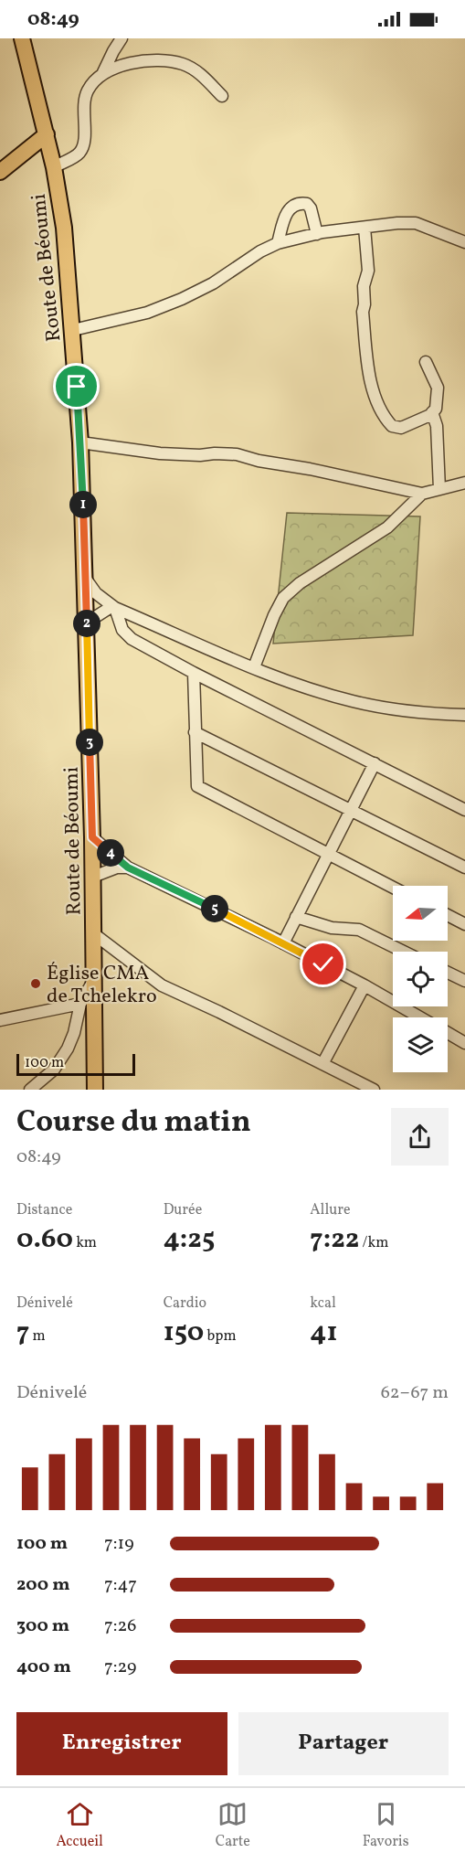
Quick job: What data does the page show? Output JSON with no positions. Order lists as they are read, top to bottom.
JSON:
{
  "streets": {
    "main road": ["Route de Béoumi"]
  },
  "places": ["Église CMA de Tchelekro"],
  "scale_bar": "100 m",
  "north": "left",
  "page": {
    "status": "08:49",
    "pins": [
      "1",
      "2",
      "3",
      "4",
      "5"
    ],
    "scale": "100 m",
    "heading": ["Course du matin", "08:49"],
    "stats": [
      ["Distance", "0.60 km"],
      ["Durée", "4:25"],
      ["Allure", "7:22 /km"],
      ["Dénivelé", "7 m"],
      ["Cardio", "150 bpm"],
      ["kcal", "41"]
    ],
    "chart": ["Dénivelé", "62–67 m"],
    "list": [
      {
        "name": "100 m",
        "note": "7:19"
      },
      {
        "name": "200 m",
        "note": "7:47"
      },
      {
        "name": "300 m",
        "note": "7:26"
      },
      {
        "name": "400 m",
        "note": "7:29"
      }
    ],
    "buttons": ["Enregistrer", "Partager"],
    "tabs": ["Accueil", "Carte", "Favoris"]
  }
}
